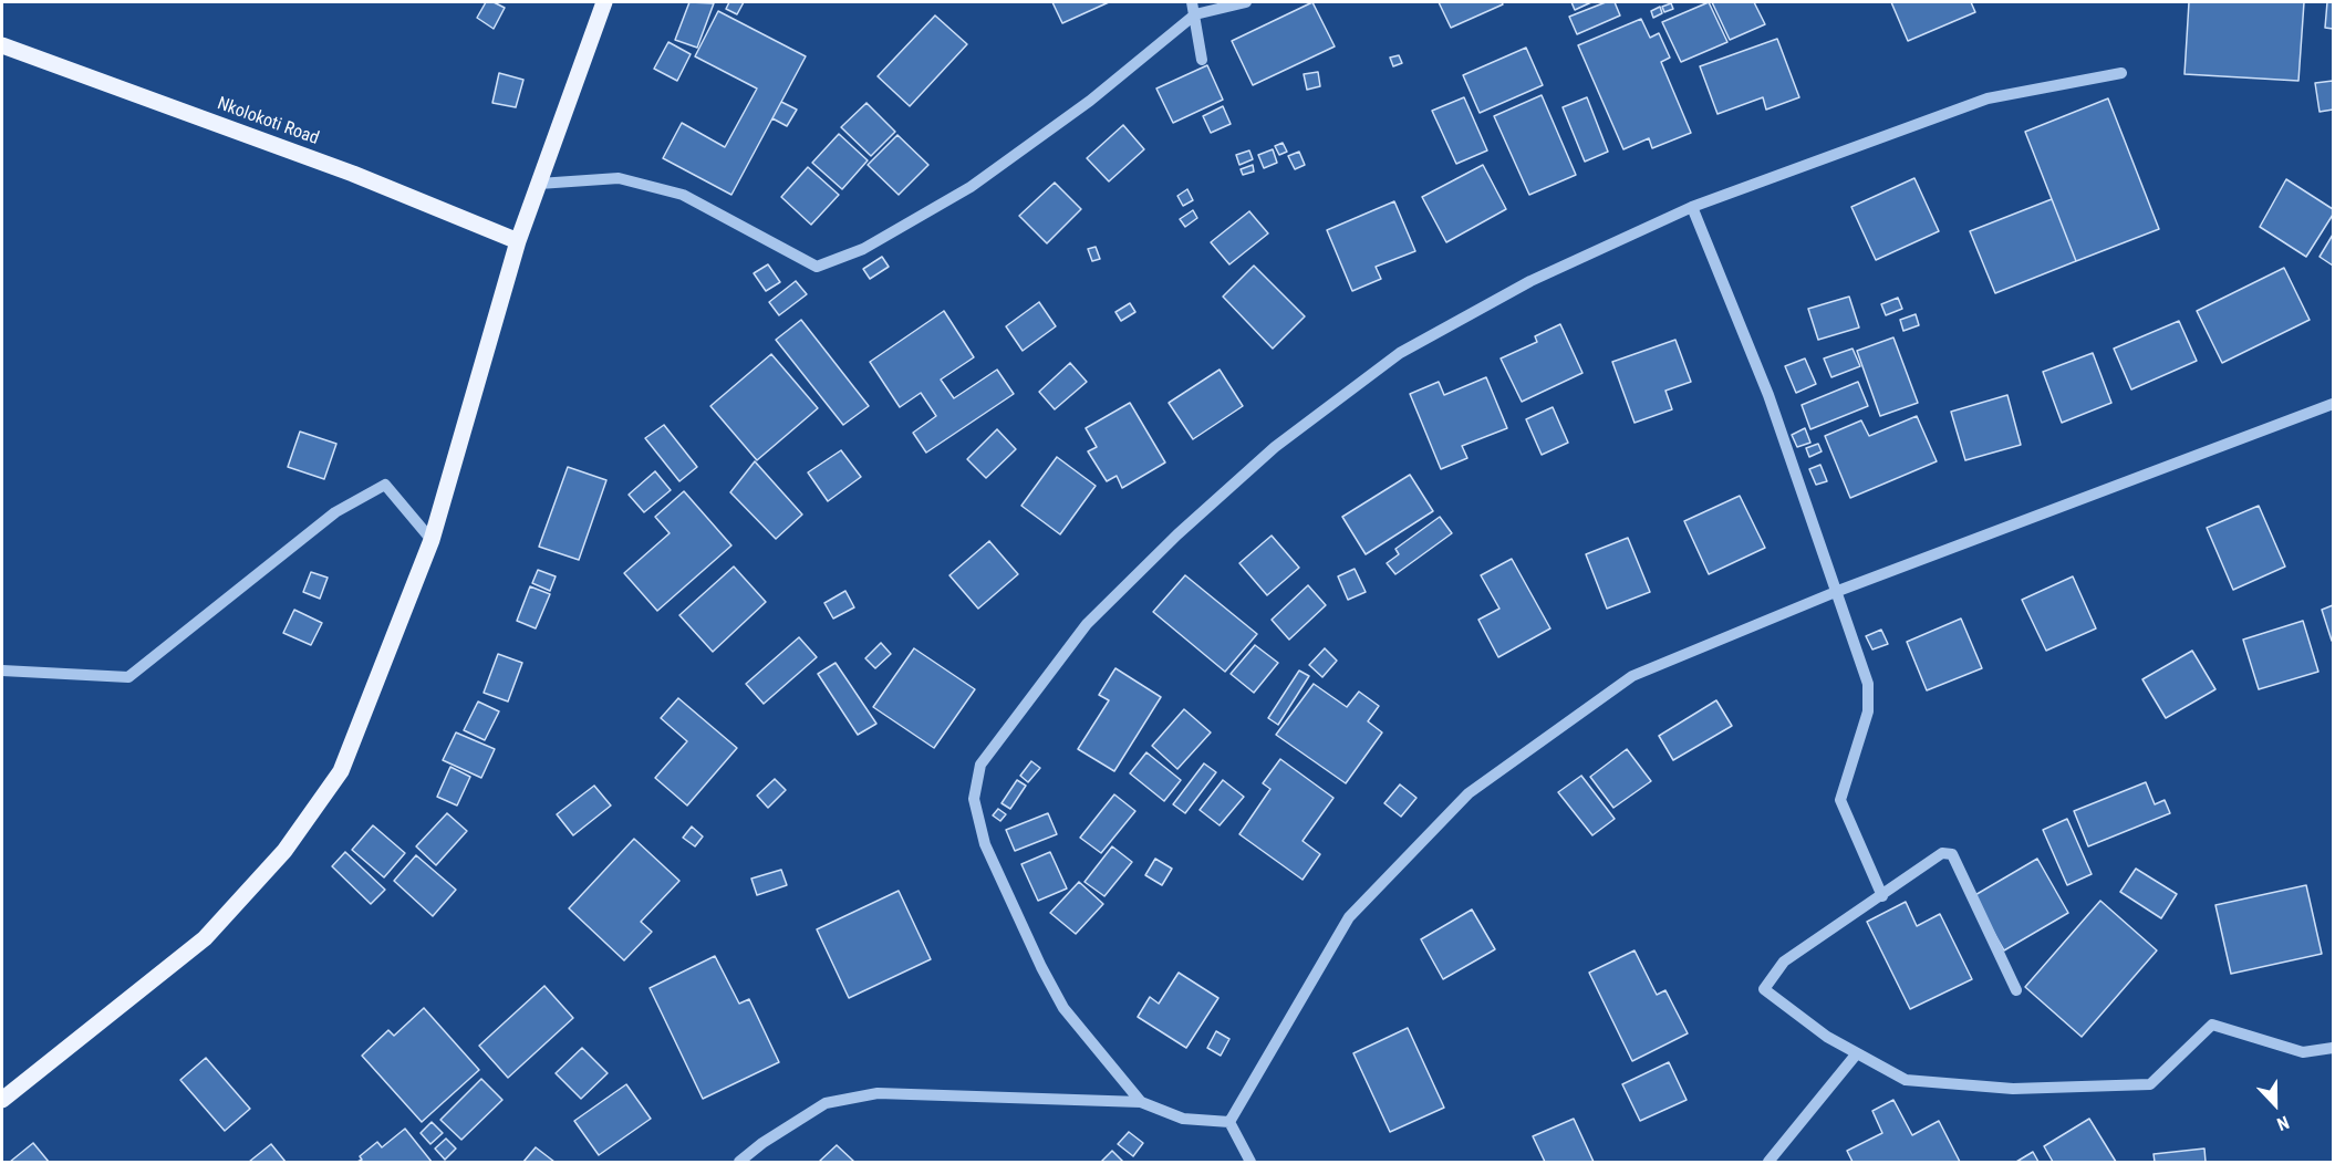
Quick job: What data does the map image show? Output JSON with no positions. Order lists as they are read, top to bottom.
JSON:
{
  "streets": {
    "main road": ["Nkolokoti Road"]
  },
  "north": "bottom"
}
